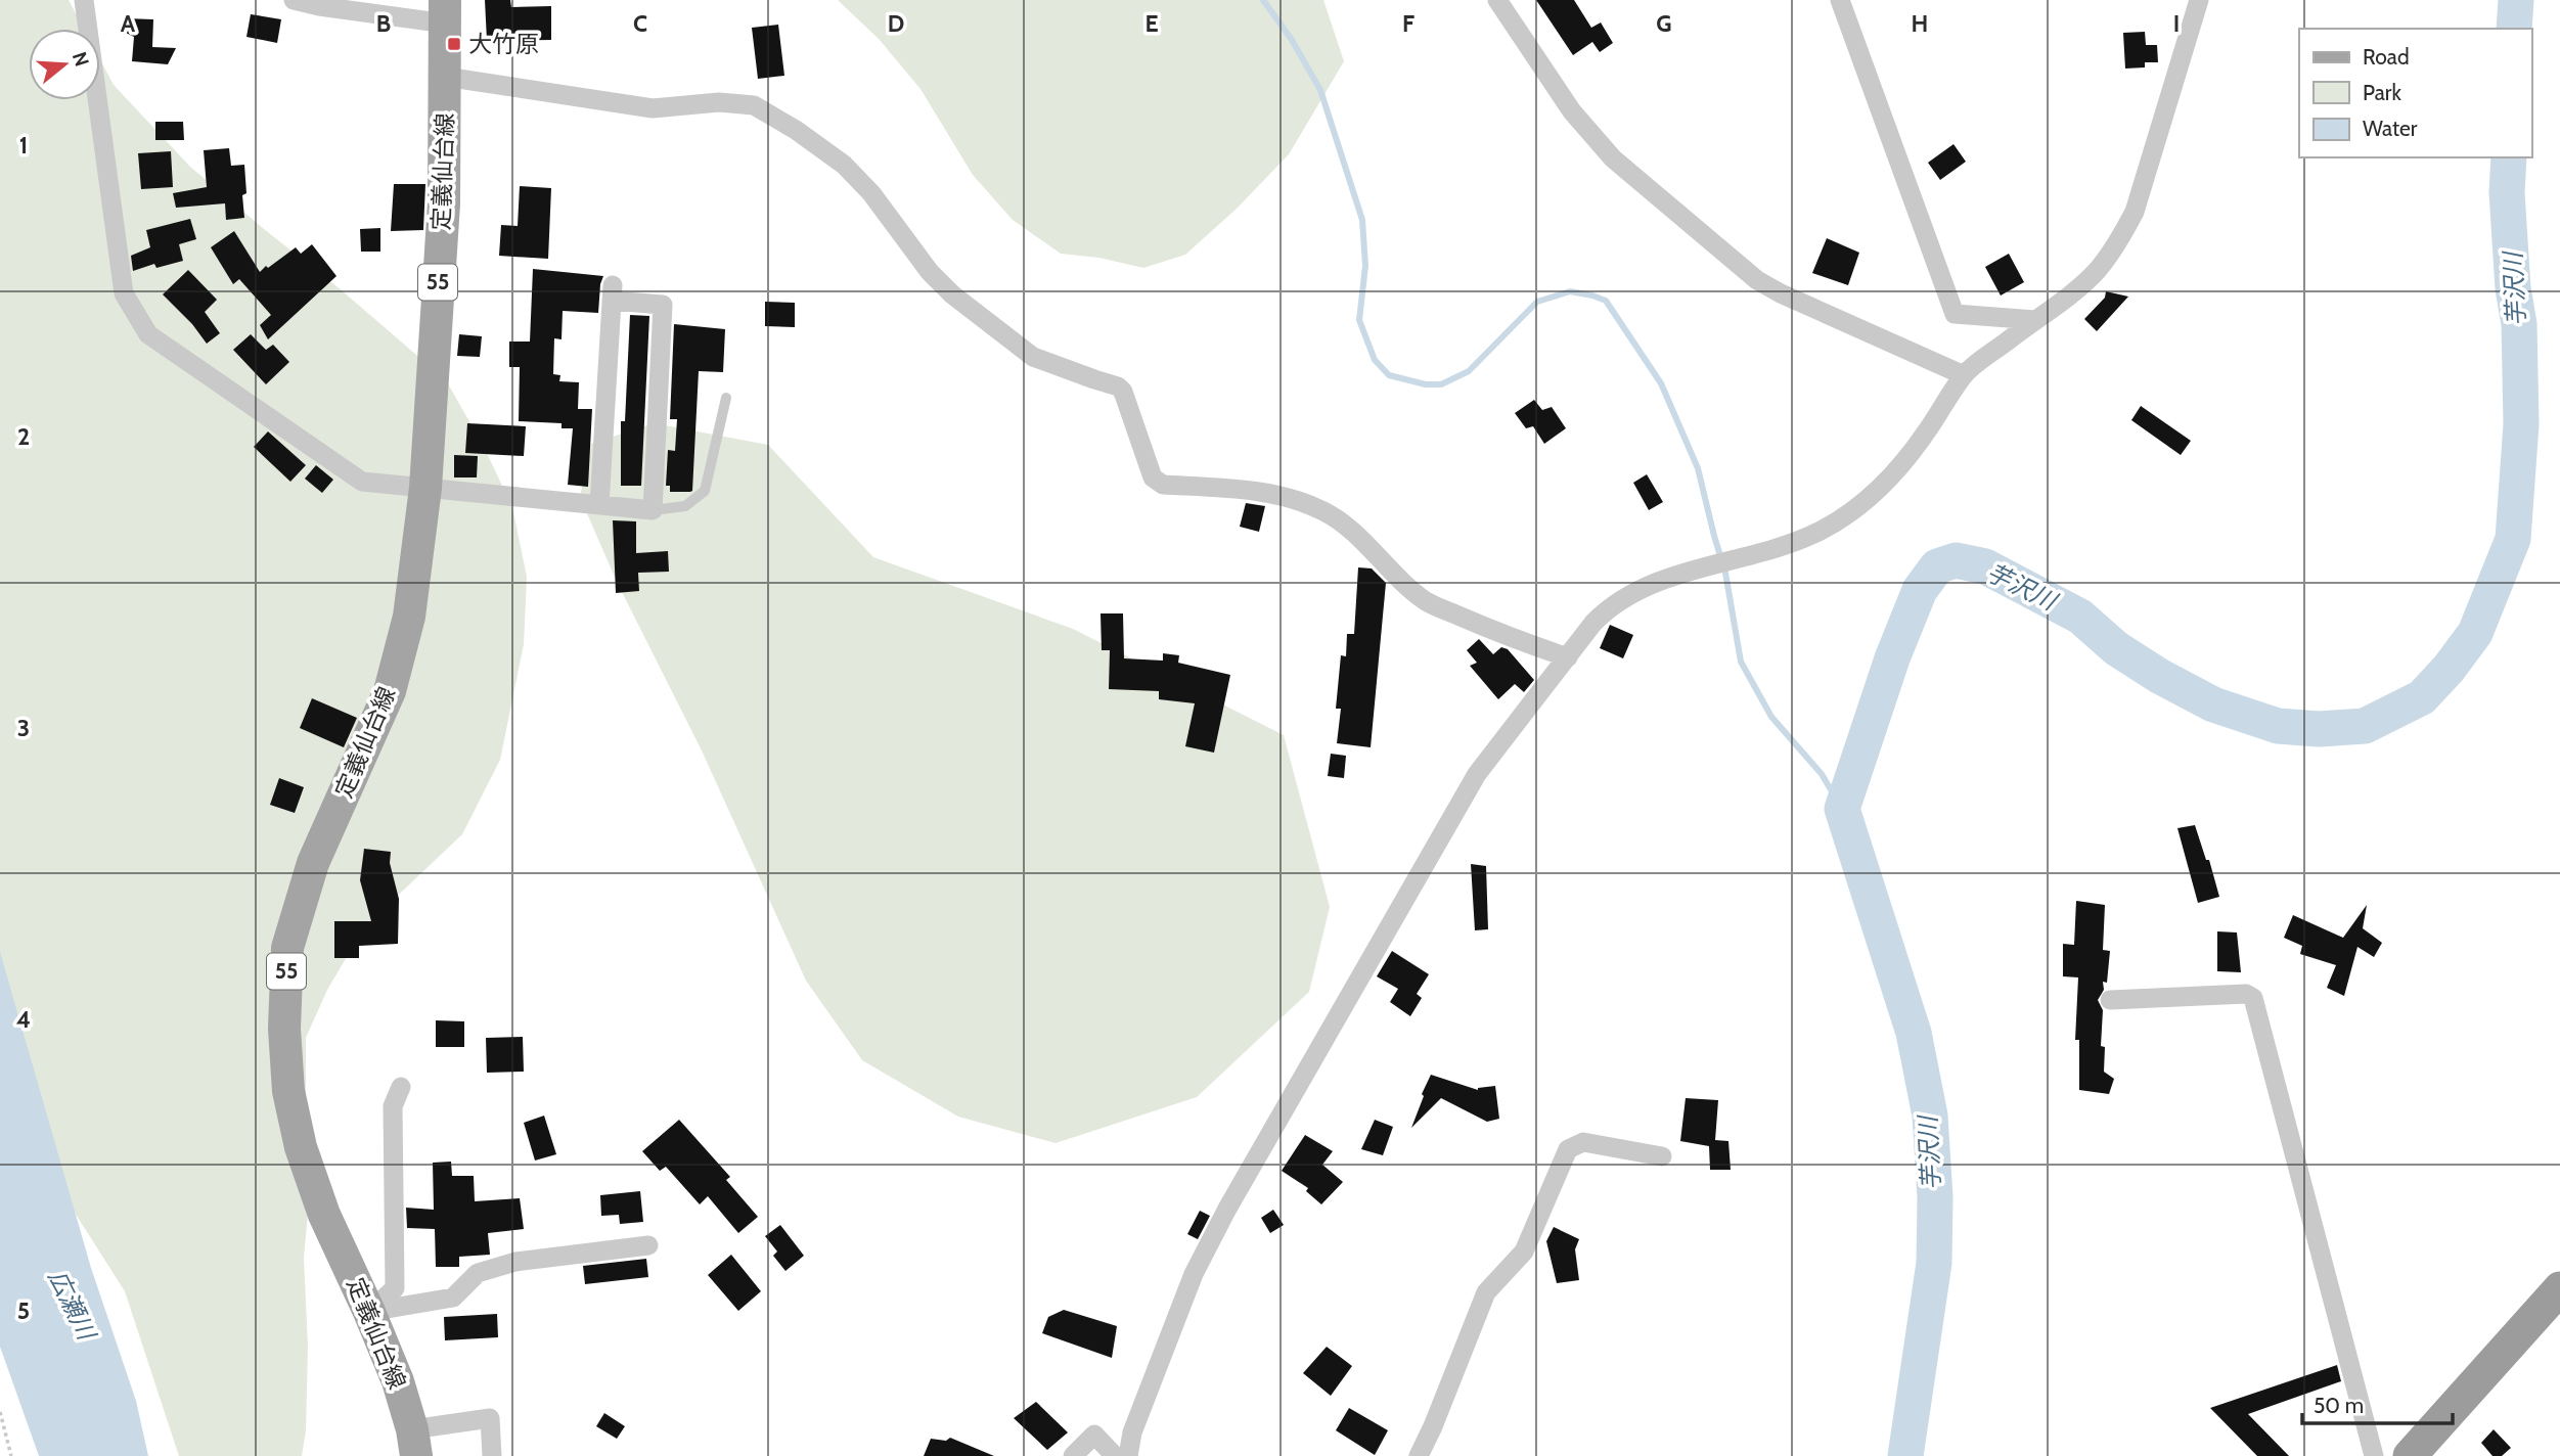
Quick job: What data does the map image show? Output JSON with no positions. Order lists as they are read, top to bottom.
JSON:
{
  "streets": {
    "main road": ["定義仙台線", "55"]
  },
  "water": ["芋沢川", "広瀬川"],
  "places": {
    "transit": ["大竹原"]
  },
  "legend": ["Road", "Park", "Water"],
  "scale_bar": "50 m",
  "north": "right",
  "grid": {
    "columns": [
      "A",
      "B",
      "C",
      "D",
      "E",
      "F",
      "G",
      "H",
      "I"
    ],
    "rows": [
      "1",
      "2",
      "3",
      "4",
      "5"
    ]
  }
}
